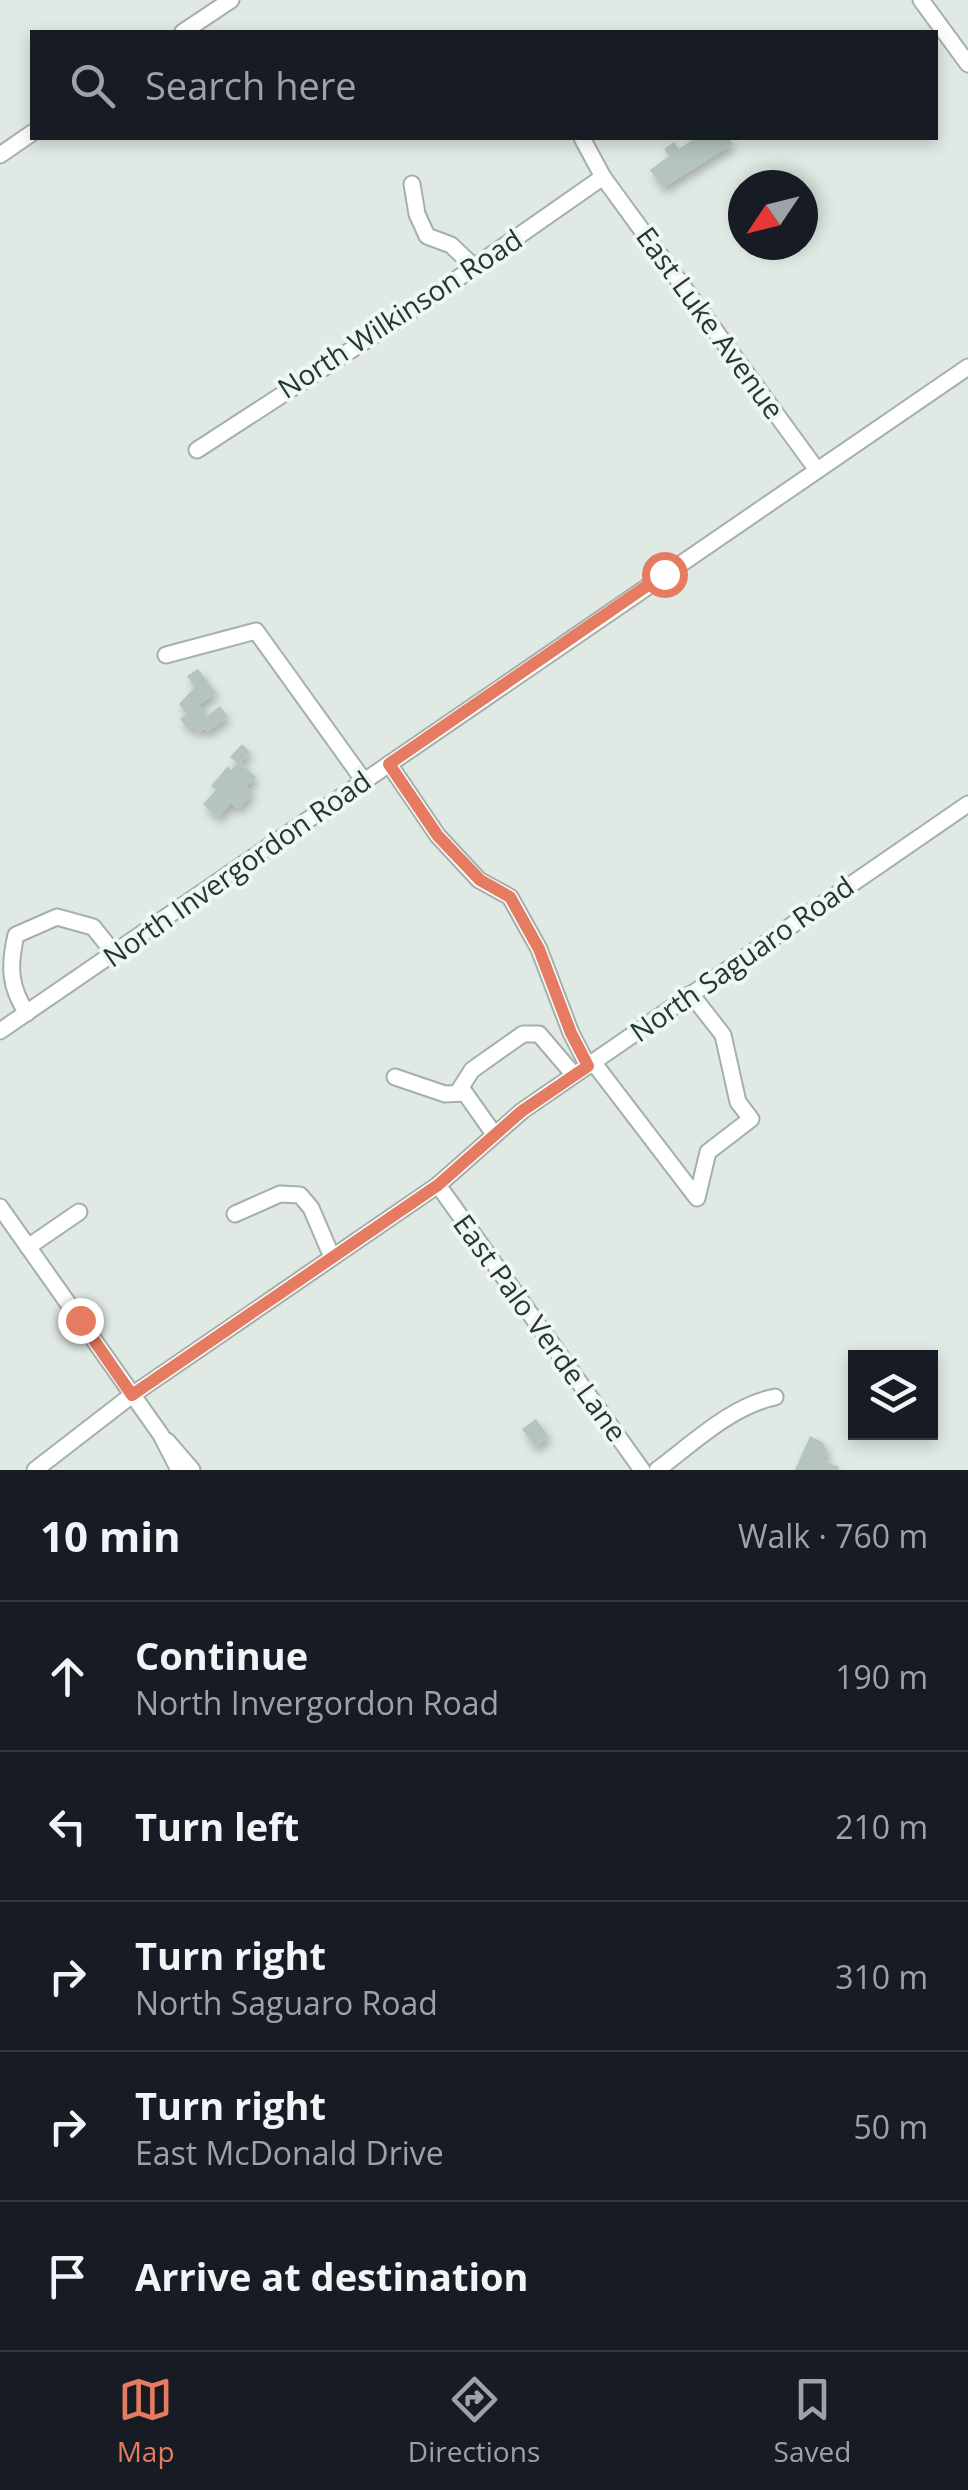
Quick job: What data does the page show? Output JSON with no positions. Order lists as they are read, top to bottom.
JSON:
{
  "streets": {
    "street": [
      "North Wilkinson Road",
      "East Luke Avenue",
      "North Invergordon Road",
      "North Saguaro Road",
      "East Palo Verde Lane"
    ]
  },
  "crossings": [
    ["North Wilkinson Road", "East Luke Avenue"],
    ["East Luke Avenue", "North Invergordon Road"],
    ["North Saguaro Road", "East Palo Verde Lane"]
  ],
  "north": "bottom left",
  "page": {
    "search": "Search here",
    "heading": ["10 min", "Walk · 760 m"],
    "list": [
      ["Continue", "North Invergordon Road", "190 m"],
      ["Turn left", "210 m"],
      ["Turn right", "North Saguaro Road", "310 m"],
      ["Turn right", "East McDonald Drive", "50 m"],
      "Arrive at destination"
    ],
    "nav": ["Map", "Directions", "Saved"]
  }
}
